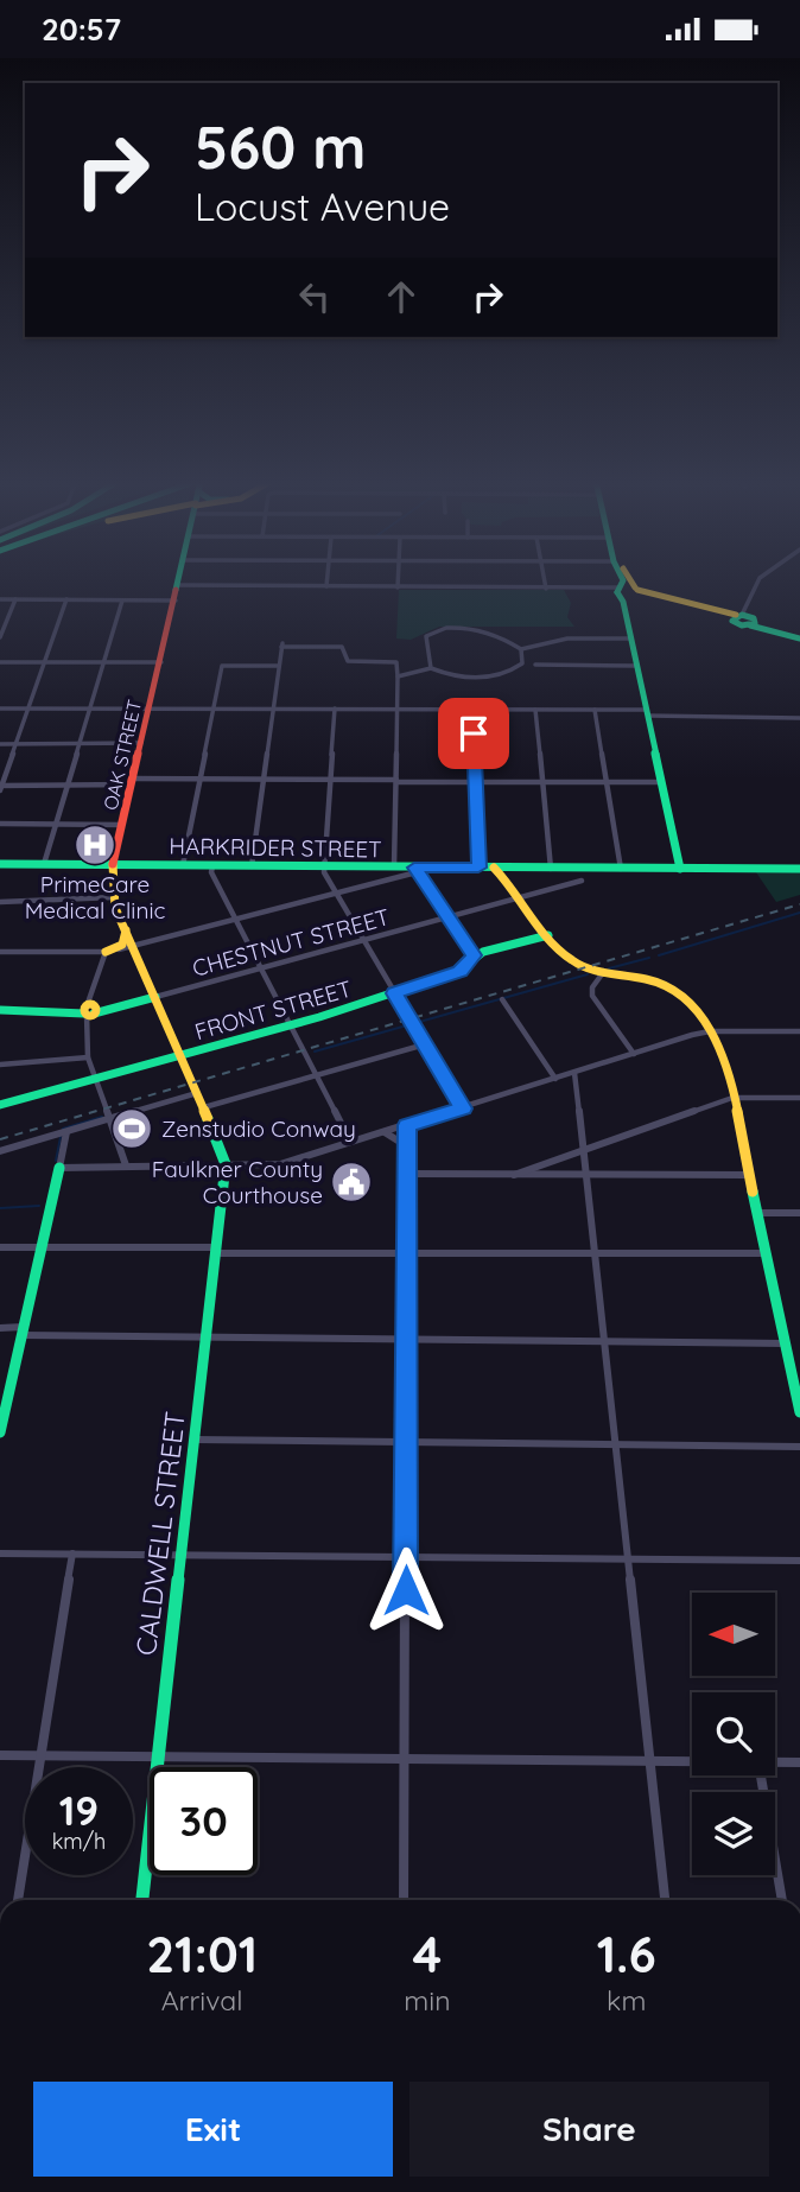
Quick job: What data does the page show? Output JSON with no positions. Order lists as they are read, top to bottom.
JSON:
{
  "streets": {
    "main road": [
      "OAK STREET",
      "HARKRIDER STREET",
      "CHESTNUT STREET",
      "FRONT STREET",
      "CALDWELL STREET"
    ]
  },
  "crossings": [
    ["OAK STREET", "HARKRIDER STREET"],
    ["OAK STREET", "CHESTNUT STREET"],
    ["OAK STREET", "FRONT STREET"],
    ["OAK STREET", "CALDWELL STREET"]
  ],
  "places": {
    "hospital": ["PrimeCare Medical Clinic"],
    "sports": ["Zenstudio Conway"],
    "public building": ["Faulkner County Courthouse"]
  },
  "north": "left",
  "page": {
    "status": "20:57",
    "turn": ["560 m", "Locust Avenue"],
    "speed": "19 km/h",
    "limit": "30",
    "eta": [
      "21:01",
      "Arrival",
      "4",
      "min",
      "1.6",
      "km"
    ],
    "buttons": ["Exit", "Share"]
  }
}
